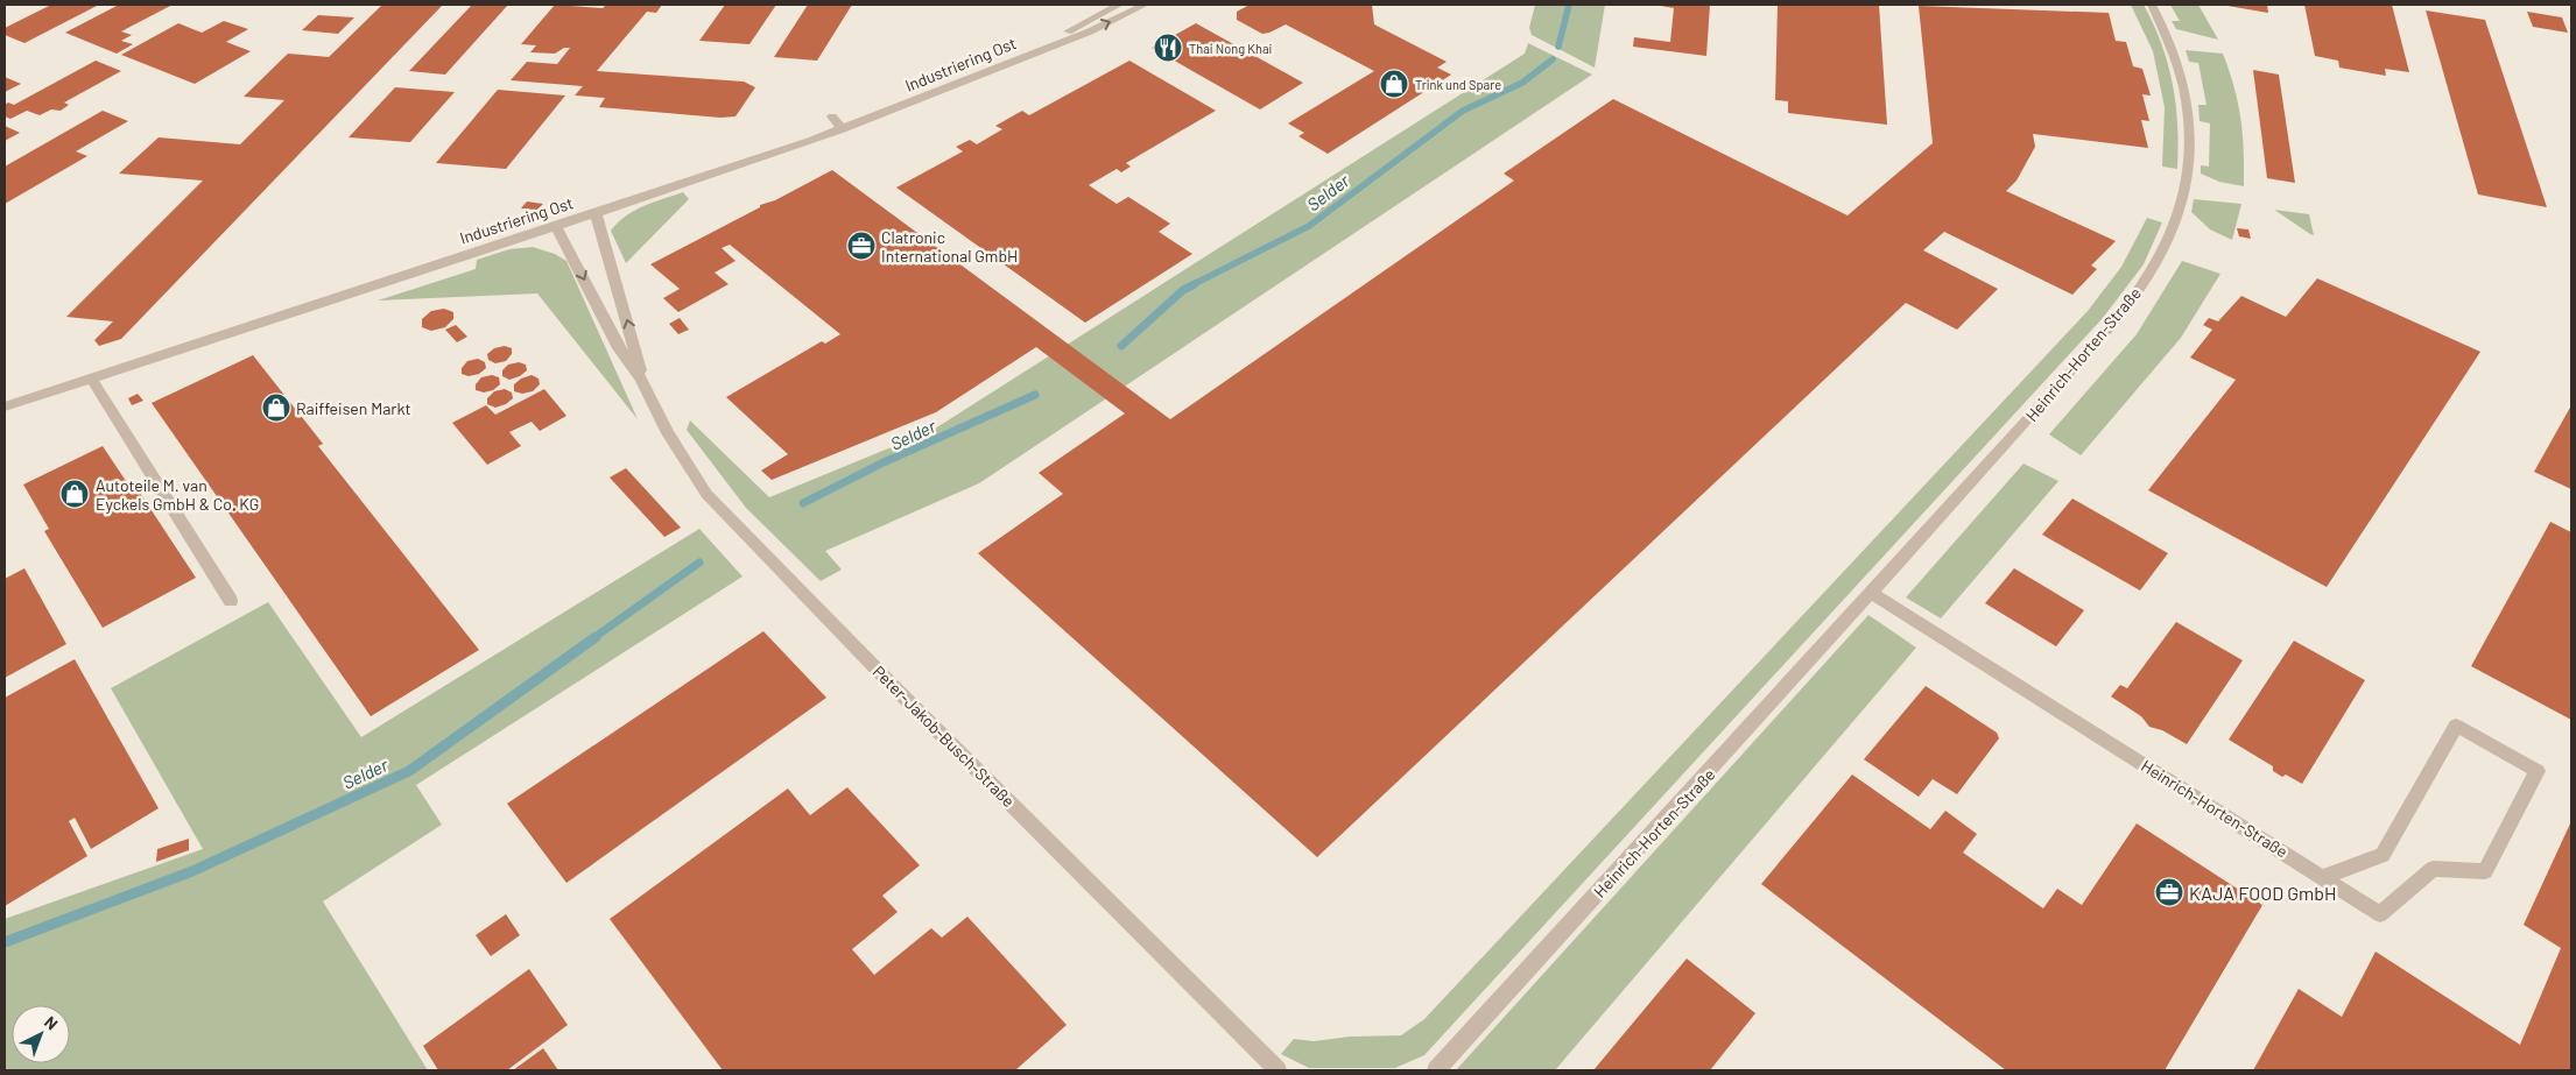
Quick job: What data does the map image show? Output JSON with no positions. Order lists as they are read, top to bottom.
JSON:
{
  "streets": {
    "street": ["Industriering Ost", "Heinrich-Horten-Straße", "Peter-Jakob-Busch-Straße"]
  },
  "crossings": [
    ["Industriering Ost", "Peter-Jakob-Busch-Straße"]
  ],
  "water": ["Selder"],
  "places": {
    "restaurant": ["Thai Nong Khai"],
    "shop": ["Trink und Spare", "Raiffeisen Markt", "Autoteile M. van Eyckels GmbH & Co. KG"],
    "office": ["Clatronic International GmbH", "KAJA FOOD GmbH"]
  },
  "north": "top right"
}
